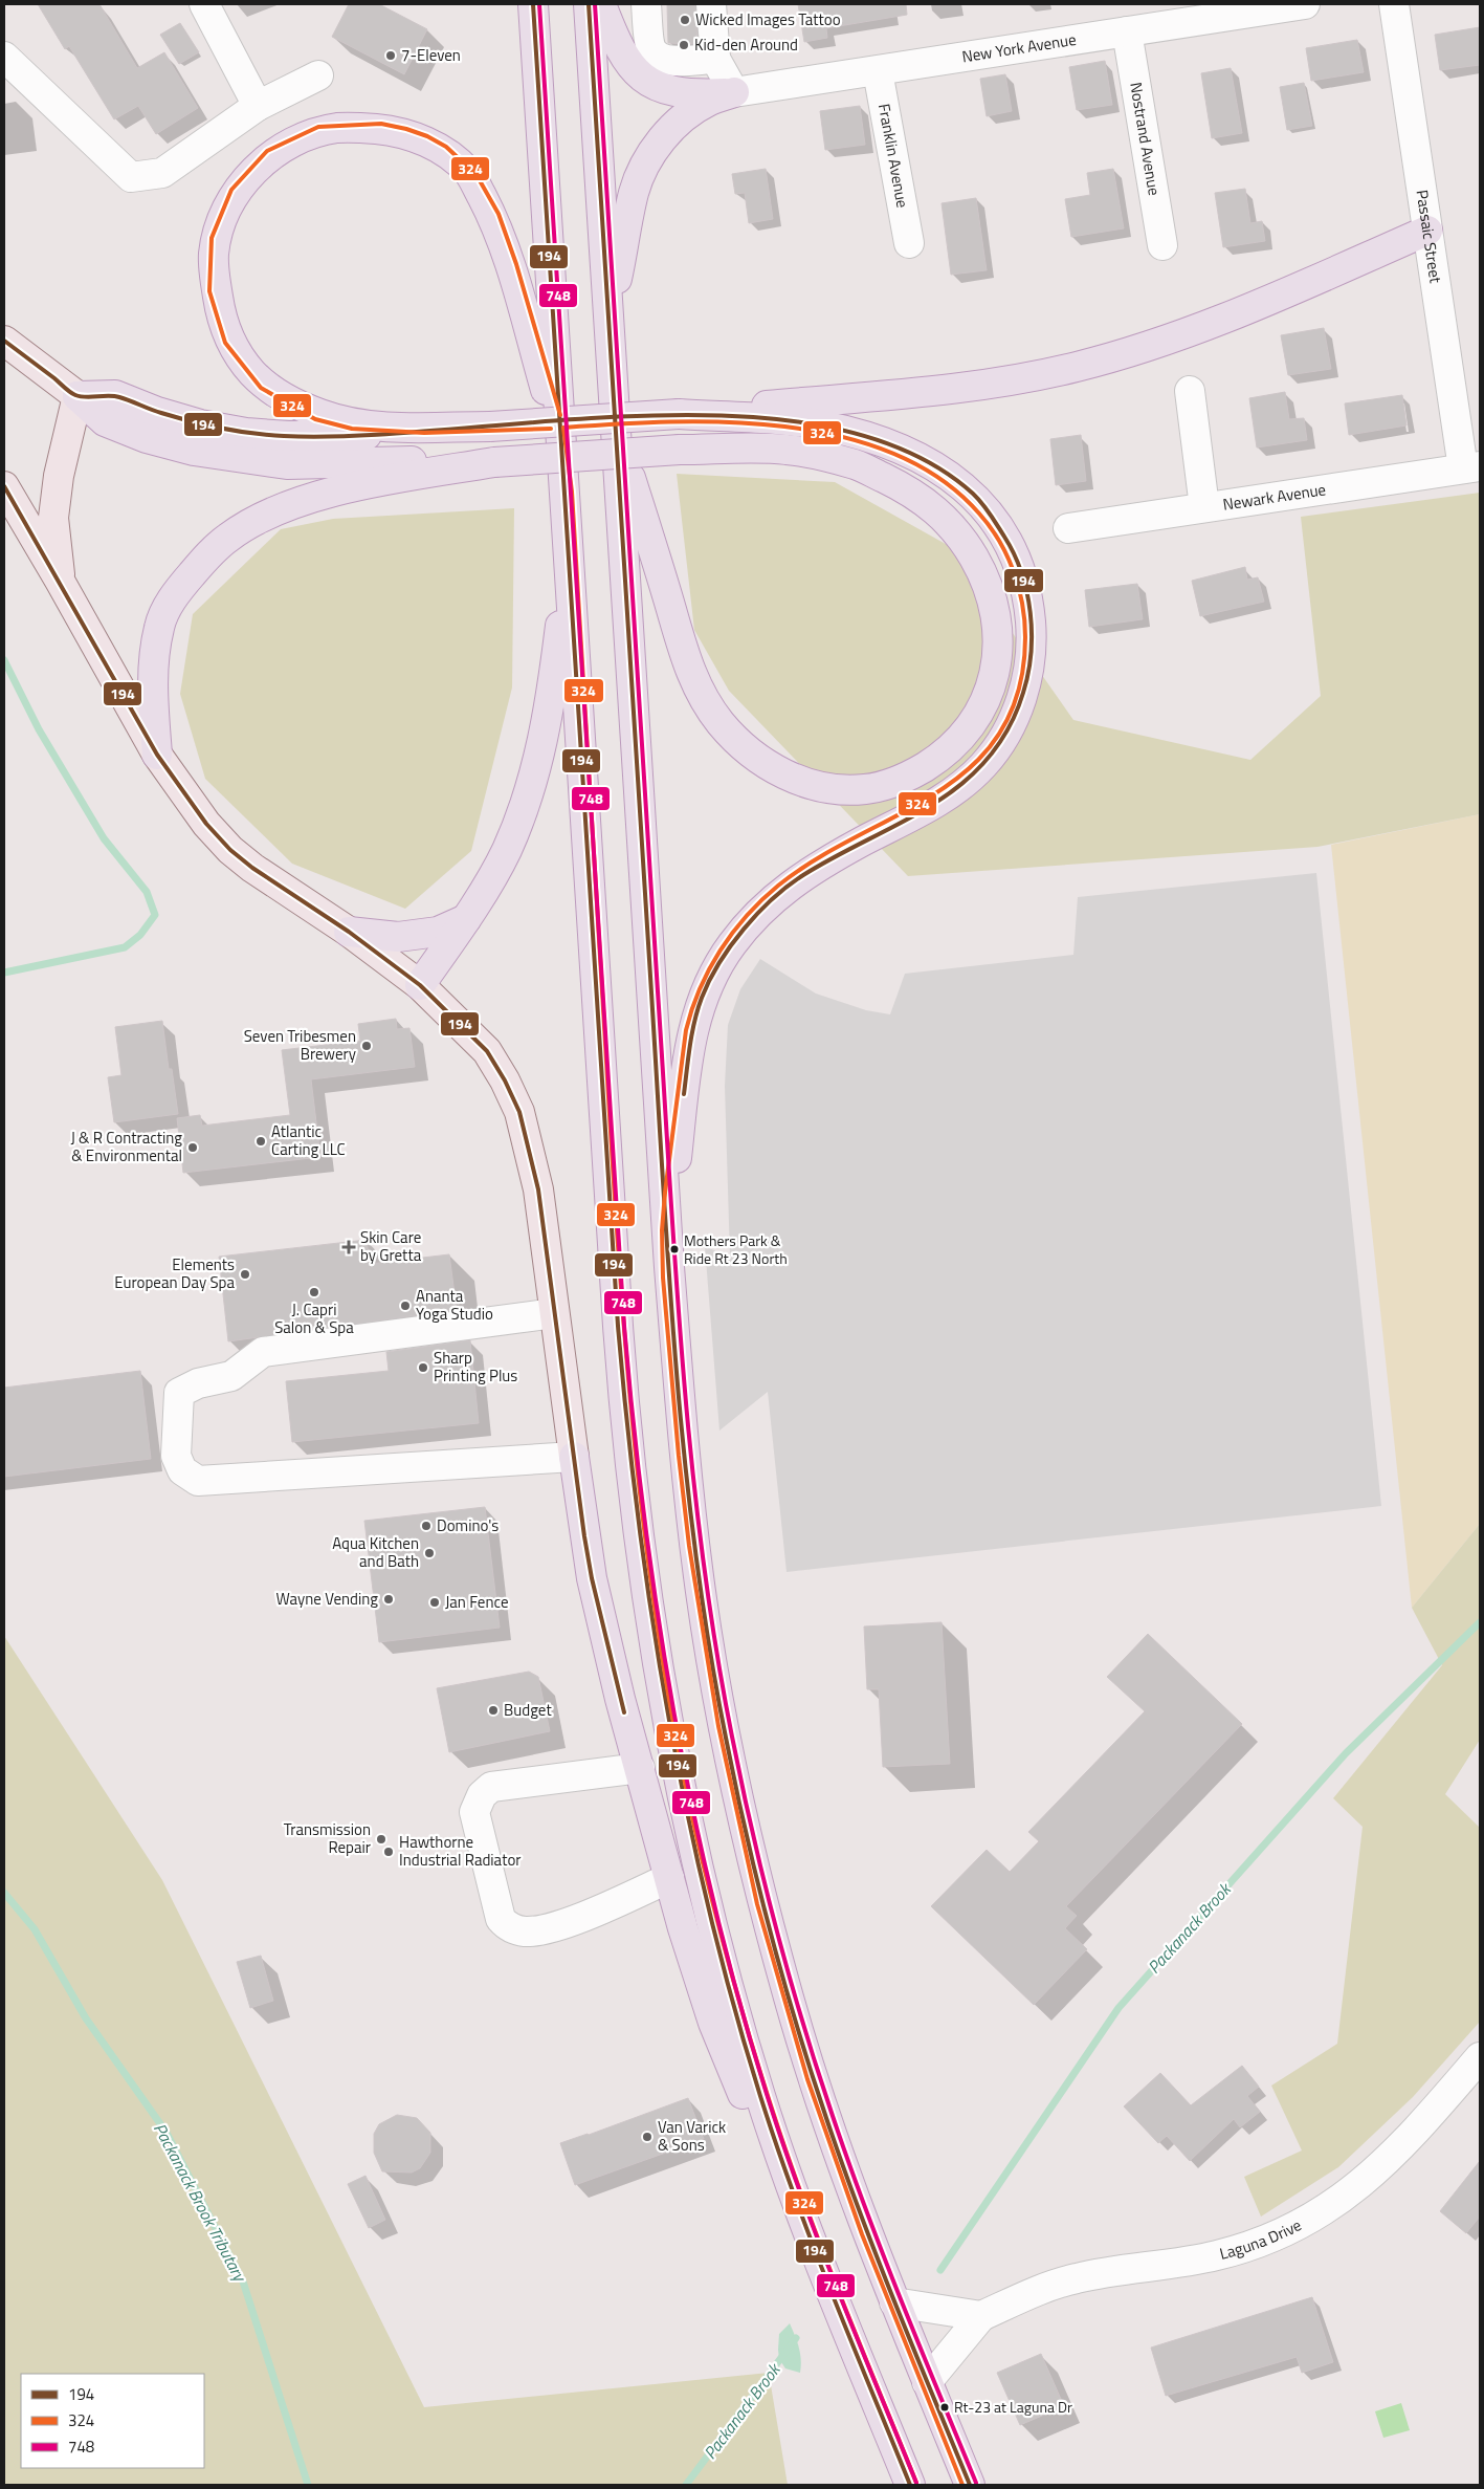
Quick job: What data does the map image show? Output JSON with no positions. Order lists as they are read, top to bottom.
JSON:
{
  "streets": {
    "street": [
      "New York Avenue",
      "Nostrand Avenue",
      "Franklin Avenue",
      "Passaic Street",
      "Newark Avenue",
      "Laguna Drive"
    ]
  },
  "crossings": [
    ["New York Avenue", "Nostrand Avenue"],
    ["New York Avenue", "Franklin Avenue"],
    ["Passaic Street", "Newark Avenue"]
  ],
  "water": ["Packanack Brook", "Packanack Brook Tributary"],
  "places": {
    "other": [
      "Wicked Images Tattoo",
      "Kid-den Around",
      "7-Eleven",
      "Seven Tribesmen Brewery",
      "Atlantic Carting LLC",
      "J & R Contracting & Environmental",
      "Mothers Park & Ride Rt 23 North",
      "Elements European Day Spa",
      "J. Capri Salon & Spa",
      "Ananta Yoga Studio",
      "Sharp Printing Plus",
      "Domino's",
      "Aqua Kitchen and Bath",
      "Wayne Vending",
      "Jan Fence",
      "Budget",
      "Transmission Repair",
      "Hawthorne Industrial Radiator",
      "Van Varick & Sons",
      "Rt-23 at Laguna Dr"
    ],
    "health": ["Skin Care by Gretta"]
  },
  "lines": ["transit line 194", "transit line 748", "transit line 324"],
  "legend": ["194", "324", "748"]
}
